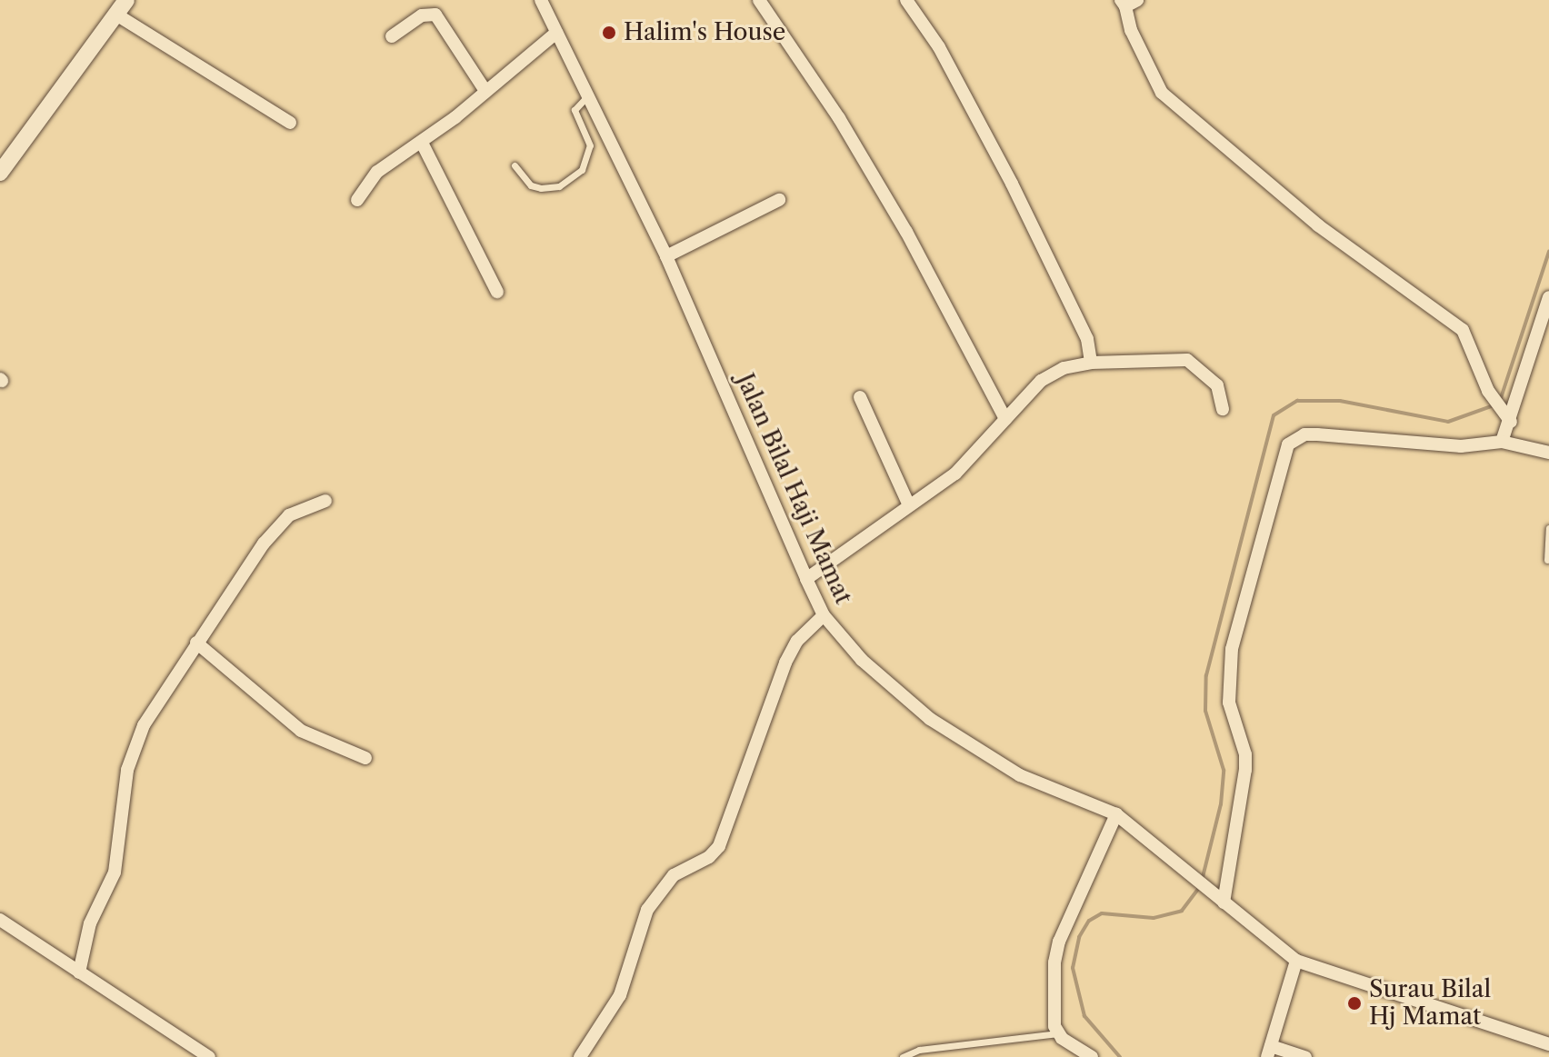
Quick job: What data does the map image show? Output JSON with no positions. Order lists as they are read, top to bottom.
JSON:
{
  "streets": {
    "street": ["Jalan Bilal Haji Mamat"]
  },
  "places": ["Halim's House", "Surau Bilal Hj Mamat"]
}
